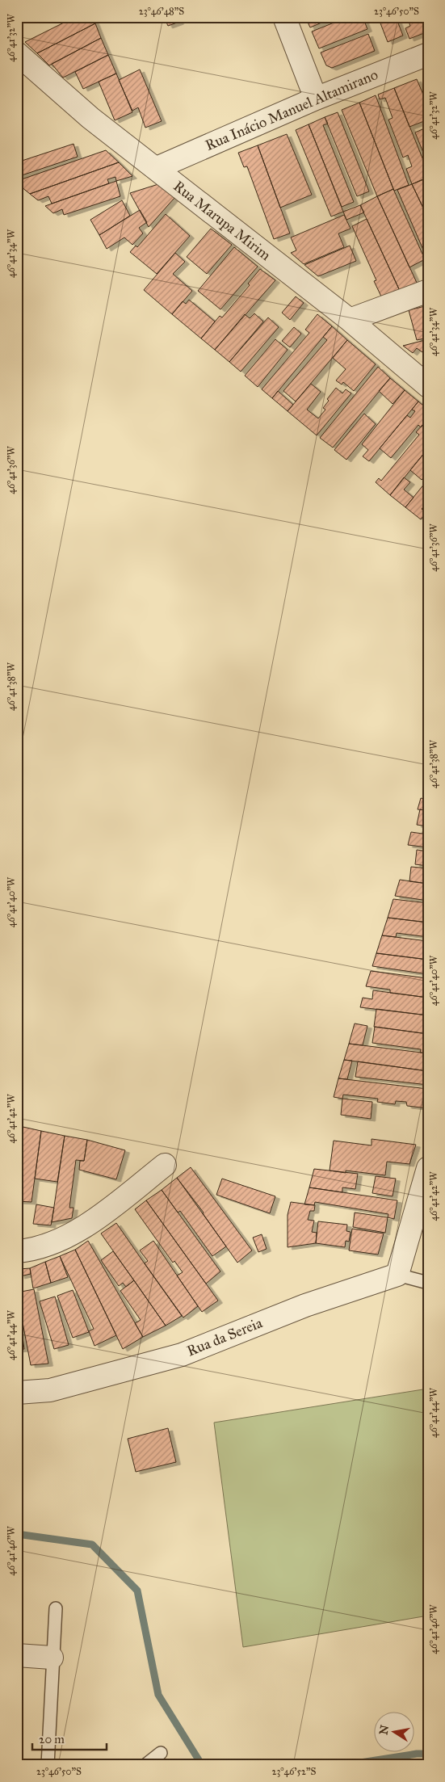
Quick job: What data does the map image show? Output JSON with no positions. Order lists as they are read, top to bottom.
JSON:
{
  "streets": {
    "street": ["Rua Inácio Manuel Altamirano", "Rua Marupa Mirim", "Rua da Sereia"]
  },
  "crossings": [
    ["Rua Inácio Manuel Altamirano", "Rua Marupa Mirim"]
  ],
  "scale_bar": "20 m",
  "north": "left",
  "coordinates": [
    "23°46'48\"S",
    "23°46'50\"S",
    "46°41'32\"W",
    "46°41'34\"W",
    "46°41'36\"W",
    "46°41'38\"W",
    "46°41'40\"W",
    "46°41'42\"W",
    "46°41'44\"W",
    "46°41'46\"W",
    "23°46'52\"S"
  ]
}
